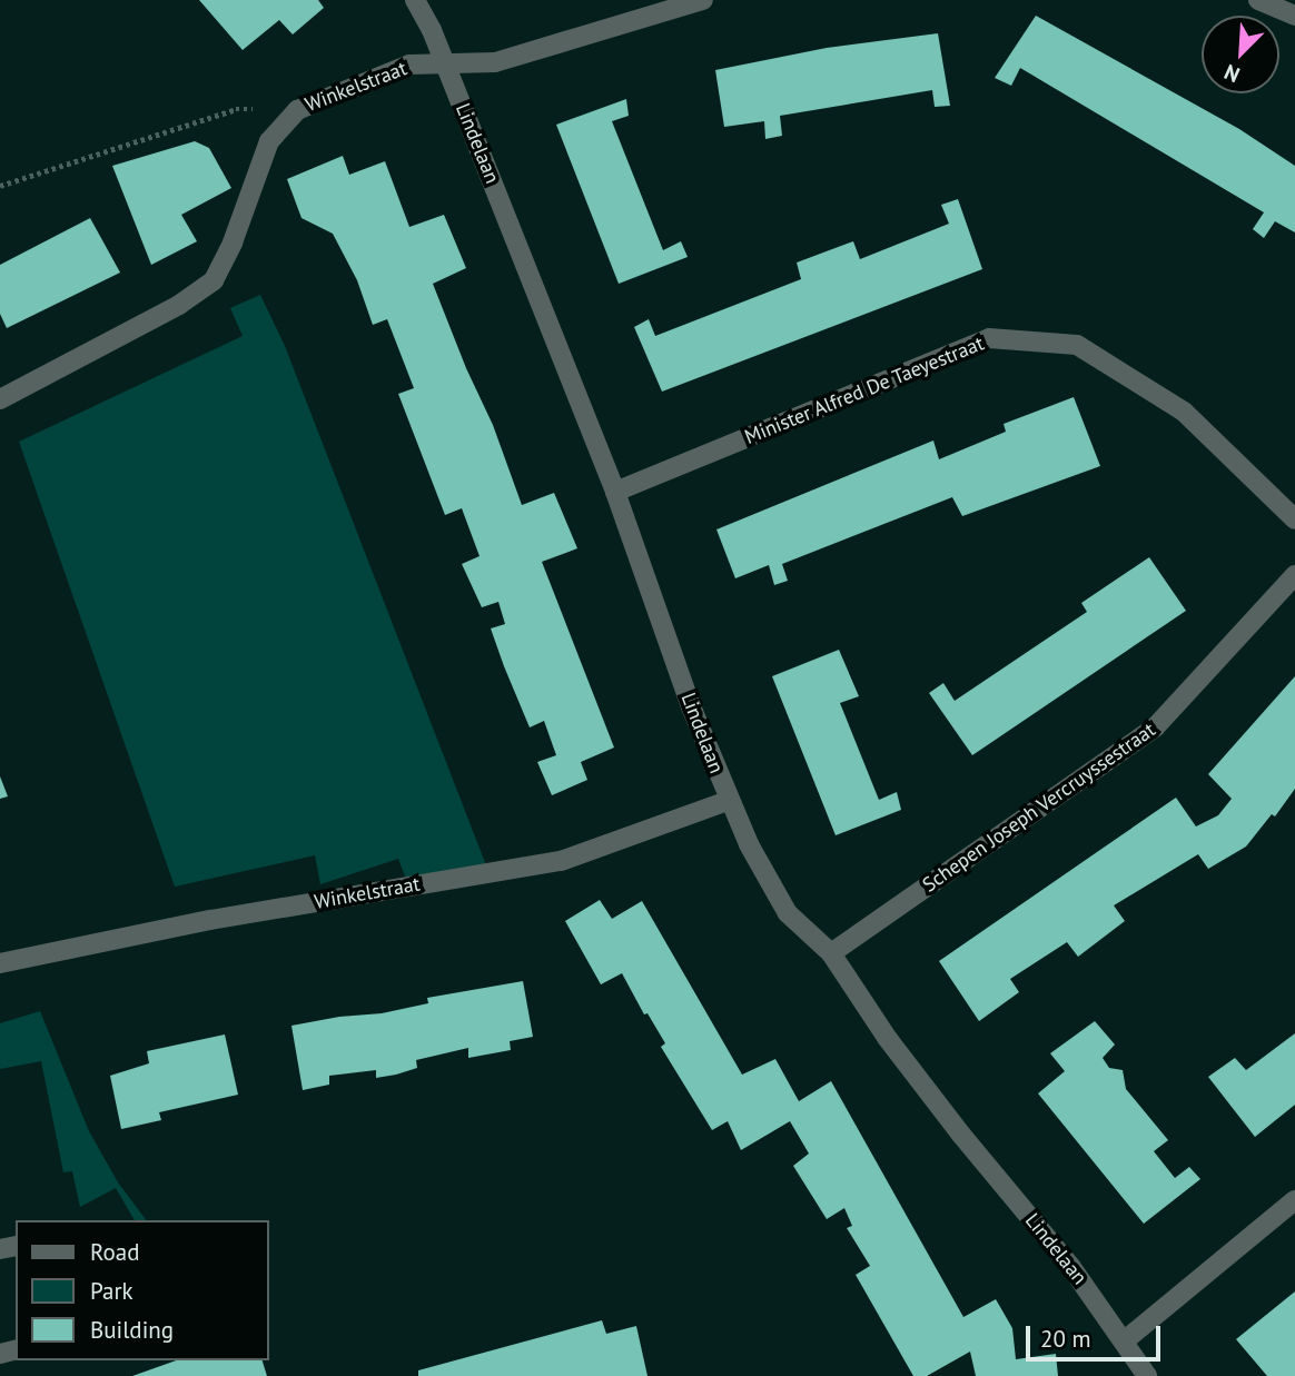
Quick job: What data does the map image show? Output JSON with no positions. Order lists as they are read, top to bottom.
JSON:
{
  "streets": {
    "street": [
      "Winkelstraat",
      "Lindelaan",
      "Minister Alfred De Taeyestraat",
      "Schepen Joseph Vercruyssestraat"
    ]
  },
  "crossings": [
    ["Winkelstraat", "Lindelaan"],
    ["Lindelaan", "Minister Alfred De Taeyestraat"],
    ["Lindelaan", "Schepen Joseph Vercruyssestraat"]
  ],
  "legend": ["Road", "Park", "Building"],
  "scale_bar": "20 m",
  "north": "bottom left"
}
